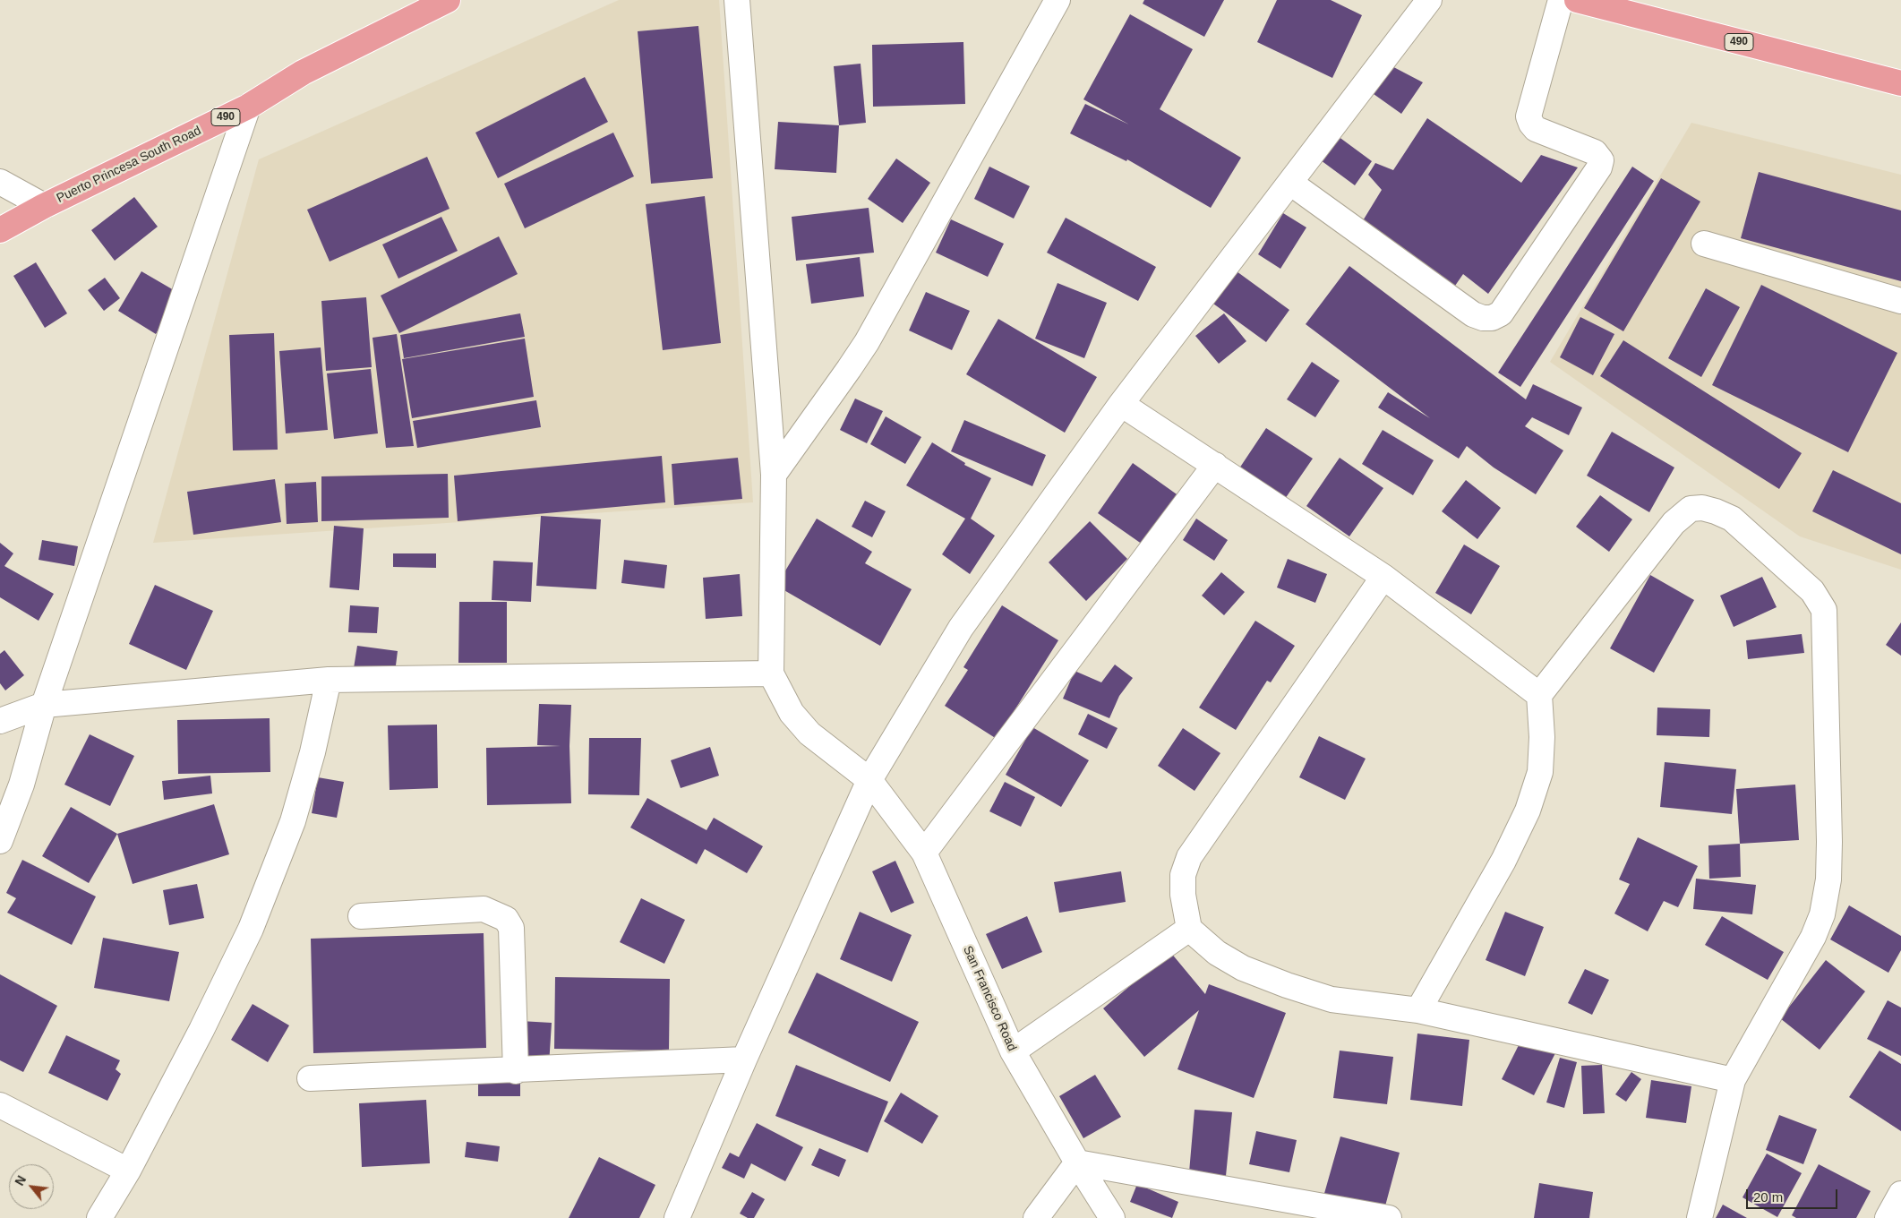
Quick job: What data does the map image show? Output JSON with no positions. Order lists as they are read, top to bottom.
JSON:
{
  "streets": {
    "main road": ["490", "Puerto Princesa South Road"],
    "street": ["San Francisco Road"]
  },
  "scale_bar": "20 m",
  "north": "top left"
}
